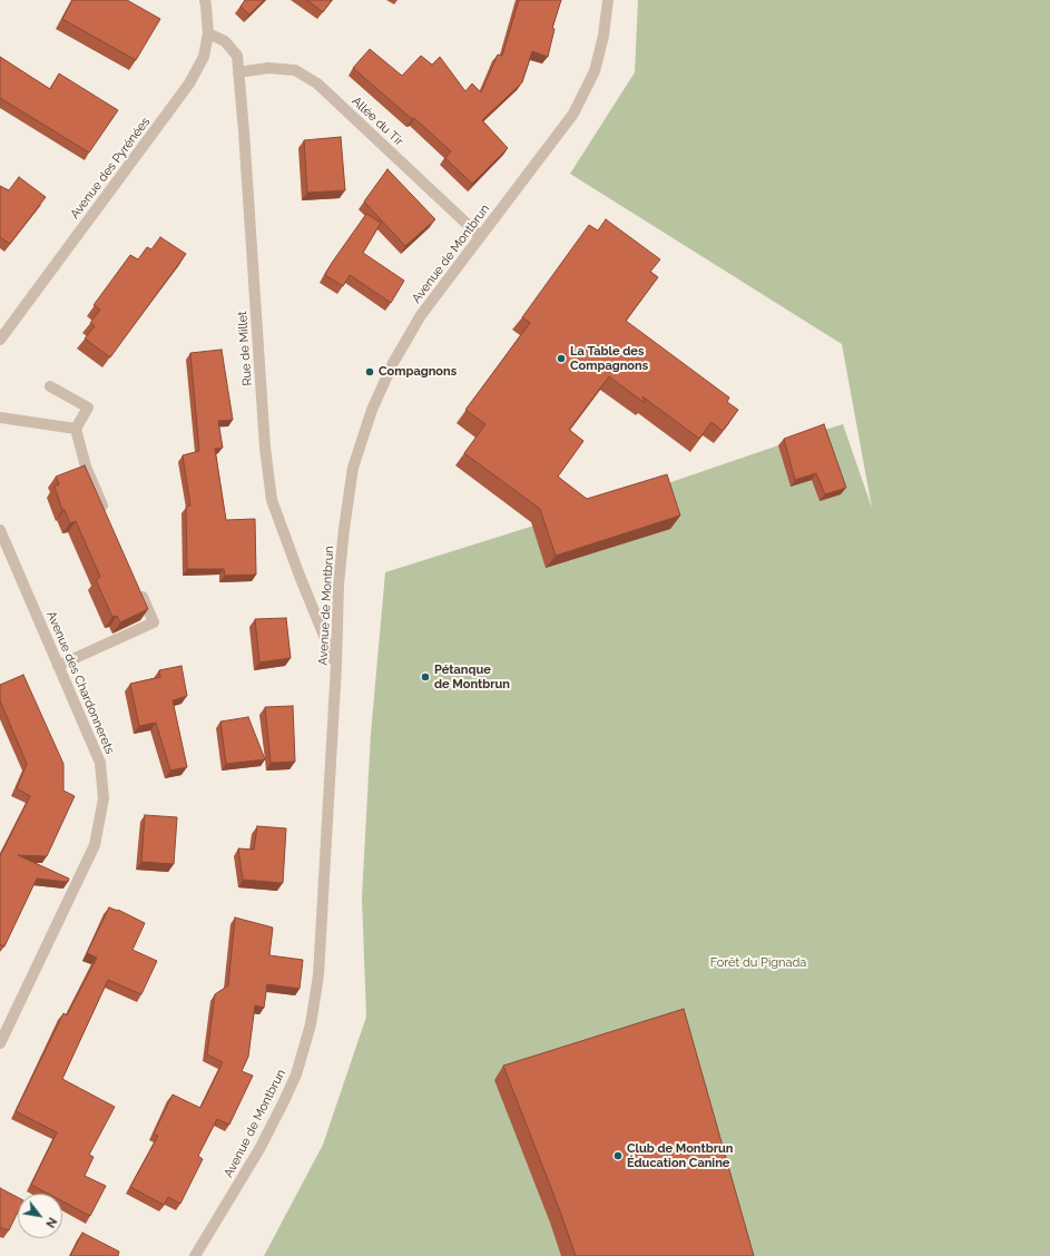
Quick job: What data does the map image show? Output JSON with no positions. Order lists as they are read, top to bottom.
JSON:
{
  "streets": {
    "street": [
      "Allée du Tir",
      "Avenue des Pyrénées",
      "Avenue de Montbrun",
      "Rue de Millet",
      "Avenue des Chardonnerets"
    ]
  },
  "crossings": [
    ["Allée du Tir", "Avenue de Montbrun"],
    ["Allée du Tir", "Rue de Millet"],
    ["Avenue des Pyrénées", "Rue de Millet"],
    ["Avenue de Montbrun", "Rue de Millet"]
  ],
  "parks": ["Forêt du Pignada"],
  "places": [
    "La Table des Compagnons",
    "Compagnons",
    "Pétanque de Montbrun",
    "Club de Montbrun Éducation Canine"
  ],
  "north": "bottom right"
}
